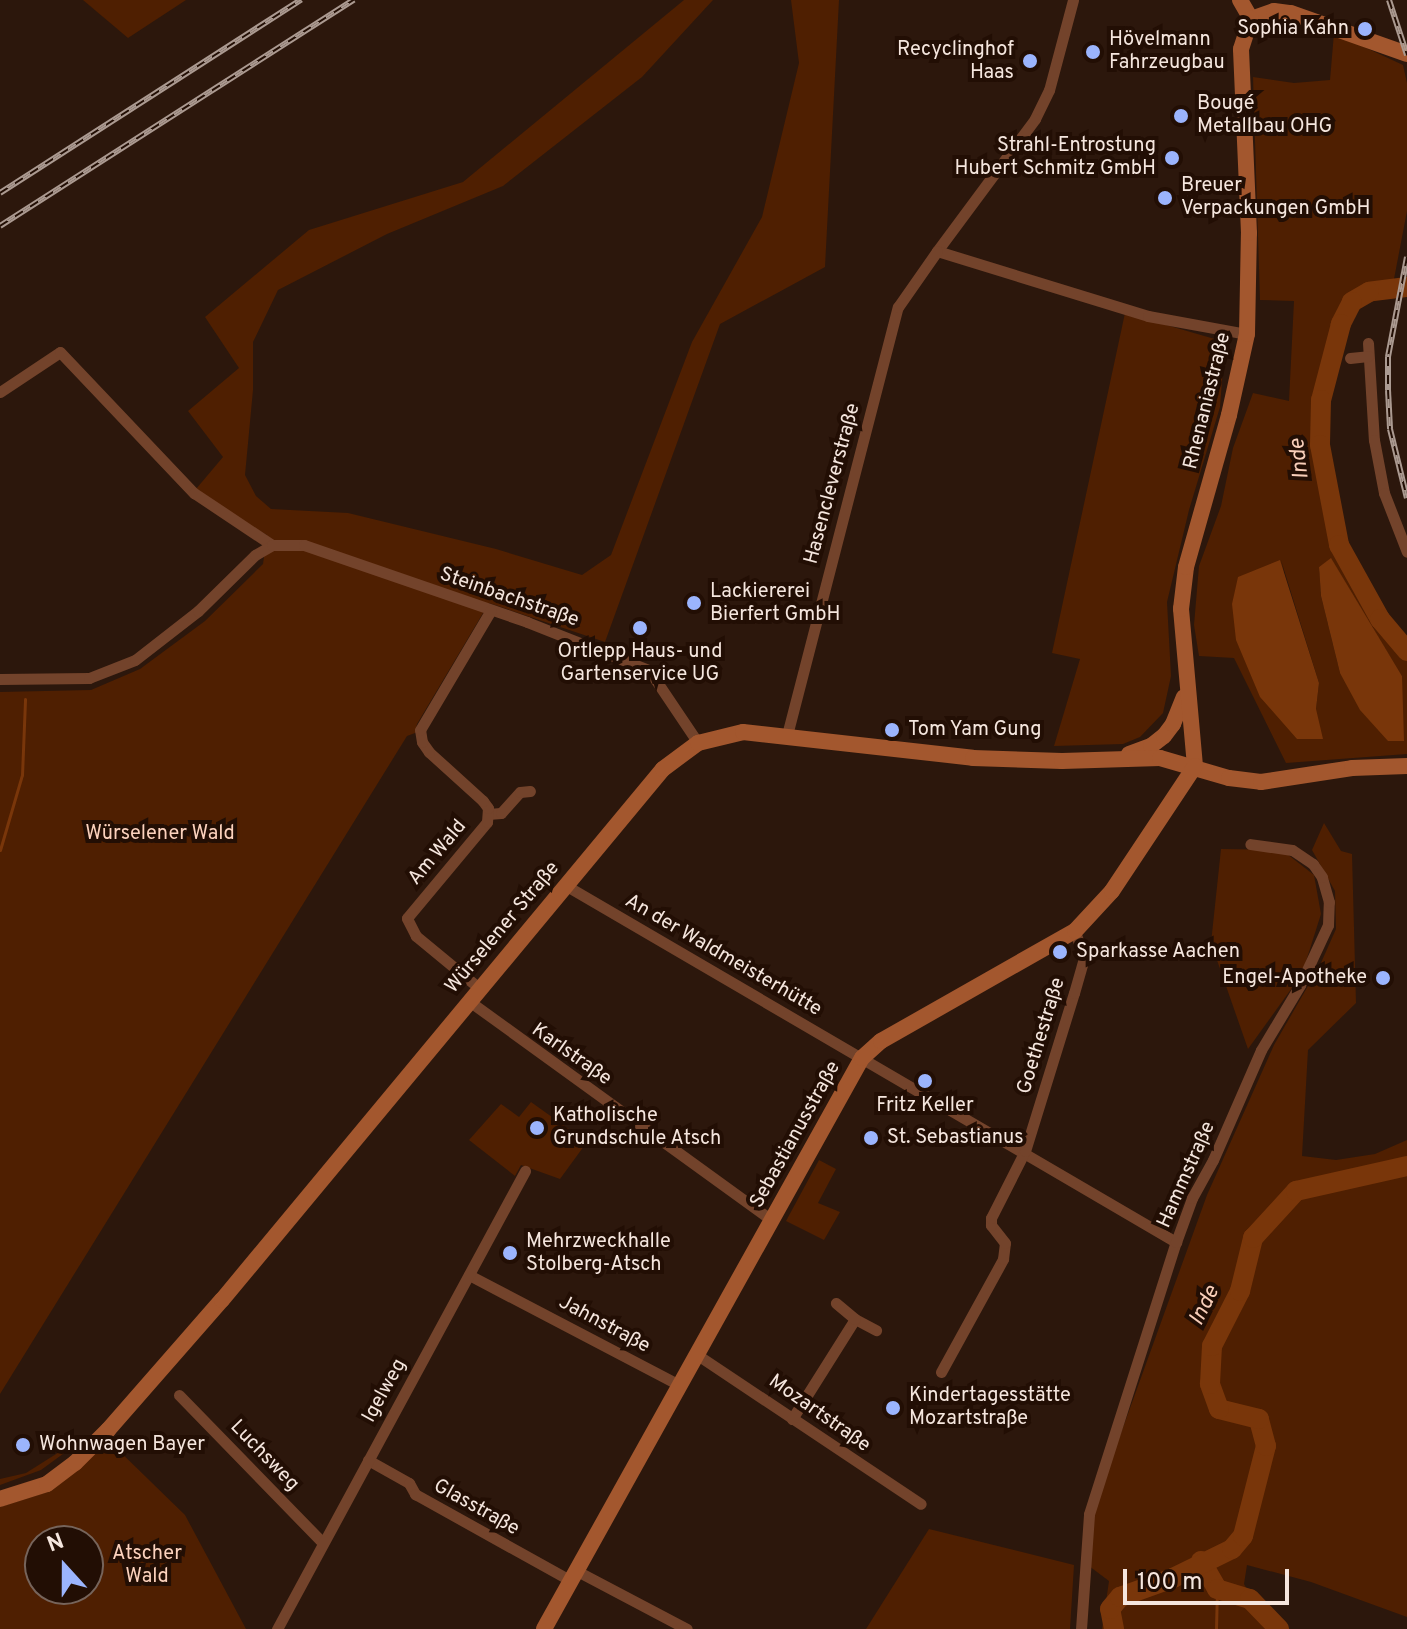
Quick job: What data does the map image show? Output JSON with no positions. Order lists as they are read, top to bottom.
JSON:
{
  "streets": {
    "main road": ["Rhenaniastraße", "Würselener Straße", "Sebastianusstraße"],
    "street": [
      "Hasencleverstraße",
      "Steinbachstraße",
      "Am Wald",
      "An der Waldmeisterhütte",
      "Goethestraße",
      "Karlstraße",
      "Hammstraße",
      "Jahnstraße",
      "Igelweg",
      "Mozartstraße",
      "Luchsweg",
      "Glasstraße"
    ]
  },
  "crossings": [
    ["Rhenaniastraße", "Würselener Straße"],
    ["Rhenaniastraße", "Sebastianusstraße"],
    ["Hasencleverstraße", "Würselener Straße"],
    ["Steinbachstraße", "Am Wald"],
    ["Steinbachstraße", "Würselener Straße"],
    ["Am Wald", "Würselener Straße"],
    ["Am Wald", "Karlstraße"],
    ["Würselener Straße", "An der Waldmeisterhütte"],
    ["Würselener Straße", "Karlstraße"],
    ["Würselener Straße", "Sebastianusstraße"],
    ["An der Waldmeisterhütte", "Goethestraße"],
    ["An der Waldmeisterhütte", "Sebastianusstraße"],
    ["An der Waldmeisterhütte", "Hammstraße"],
    ["Goethestraße", "Sebastianusstraße"],
    ["Karlstraße", "Sebastianusstraße"],
    ["Sebastianusstraße", "Jahnstraße"],
    ["Sebastianusstraße", "Mozartstraße"],
    ["Sebastianusstraße", "Glasstraße"],
    ["Jahnstraße", "Igelweg"],
    ["Igelweg", "Luchsweg"],
    ["Igelweg", "Glasstraße"]
  ],
  "water": ["Inde"],
  "parks": ["Würselener Wald", "Atscher Wald"],
  "places": [
    "Sophia Kahn",
    "Hövelmann Fahrzeugbau",
    "Recyclinghof Haas",
    "Bougé Metallbau OHG",
    "Strahl-Entrostung Hubert Schmitz GmbH",
    "Breuer Verpackungen GmbH",
    "Lackiererei Bierfert GmbH",
    "Ortlepp Haus- und Gartenservice UG",
    "Tom Yam Gung",
    "Sparkasse Aachen",
    "Engel-Apotheke",
    "Fritz Keller",
    "Katholische Grundschule Atsch",
    "St. Sebastianus",
    "Mehrzweckhalle Stolberg-Atsch",
    "Kindertagesstätte Mozartstraße",
    "Wohnwagen Bayer"
  ],
  "scale_bar": "100 m",
  "north": "top"
}
